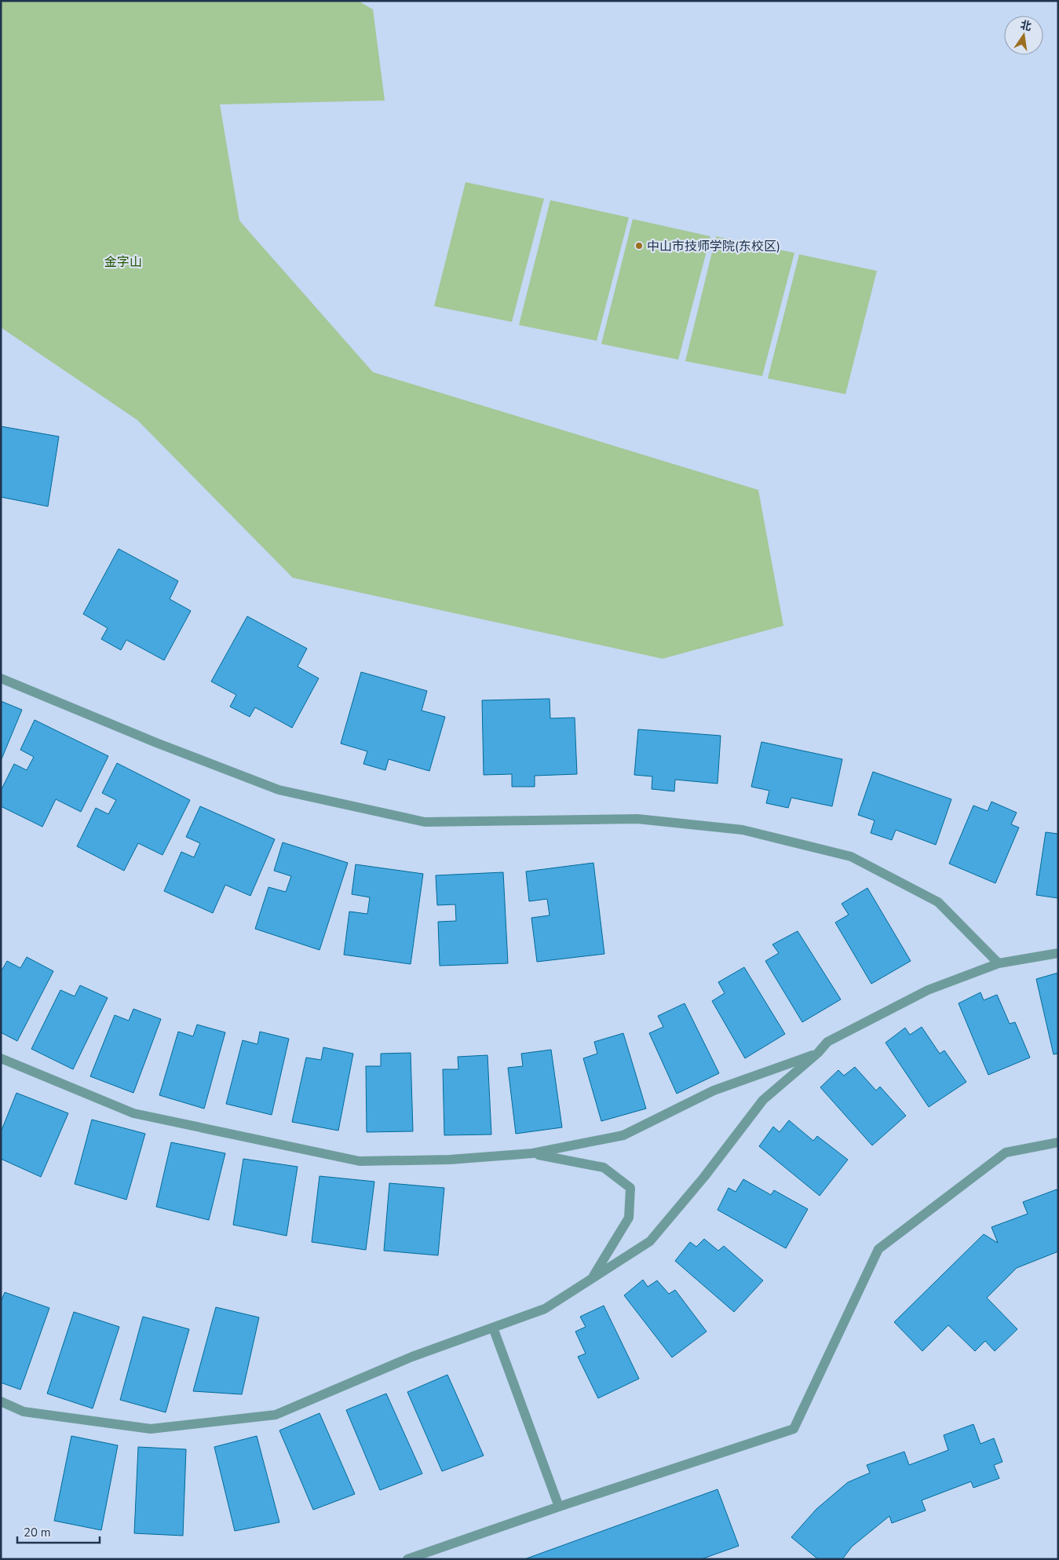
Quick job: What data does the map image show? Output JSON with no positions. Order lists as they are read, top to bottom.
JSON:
{
  "parks": ["金字山"],
  "places": ["中山市技师学院(东校区)"],
  "scale_bar": "20 m",
  "north": "top"
}
